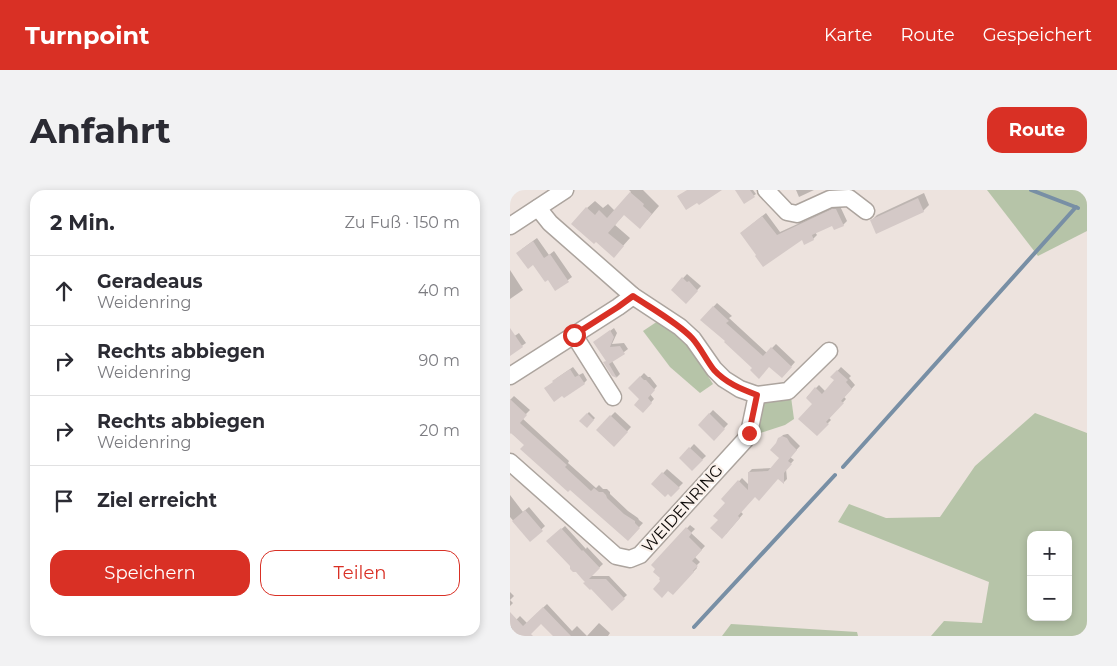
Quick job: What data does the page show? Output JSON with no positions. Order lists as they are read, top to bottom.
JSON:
{
  "streets": {
    "street": ["WEIDENRING"]
  },
  "page": {
    "header": "Turnpoint",
    "nav": ["Karte", "Route", "Gespeichert"],
    "buttons": [
      "Route",
      ["Speichern", "Teilen"]
    ],
    "title": "Anfahrt",
    "heading": ["2 Min.", "Zu Fuß · 150 m"],
    "list": [
      ["Geradeaus", "Weidenring", "40 m"],
      ["Rechts abbiegen", "Weidenring", "90 m"],
      ["Rechts abbiegen", "Weidenring", "20 m"],
      "Ziel erreicht"
    ],
    "map_buttons": ["+", "−"]
  }
}
